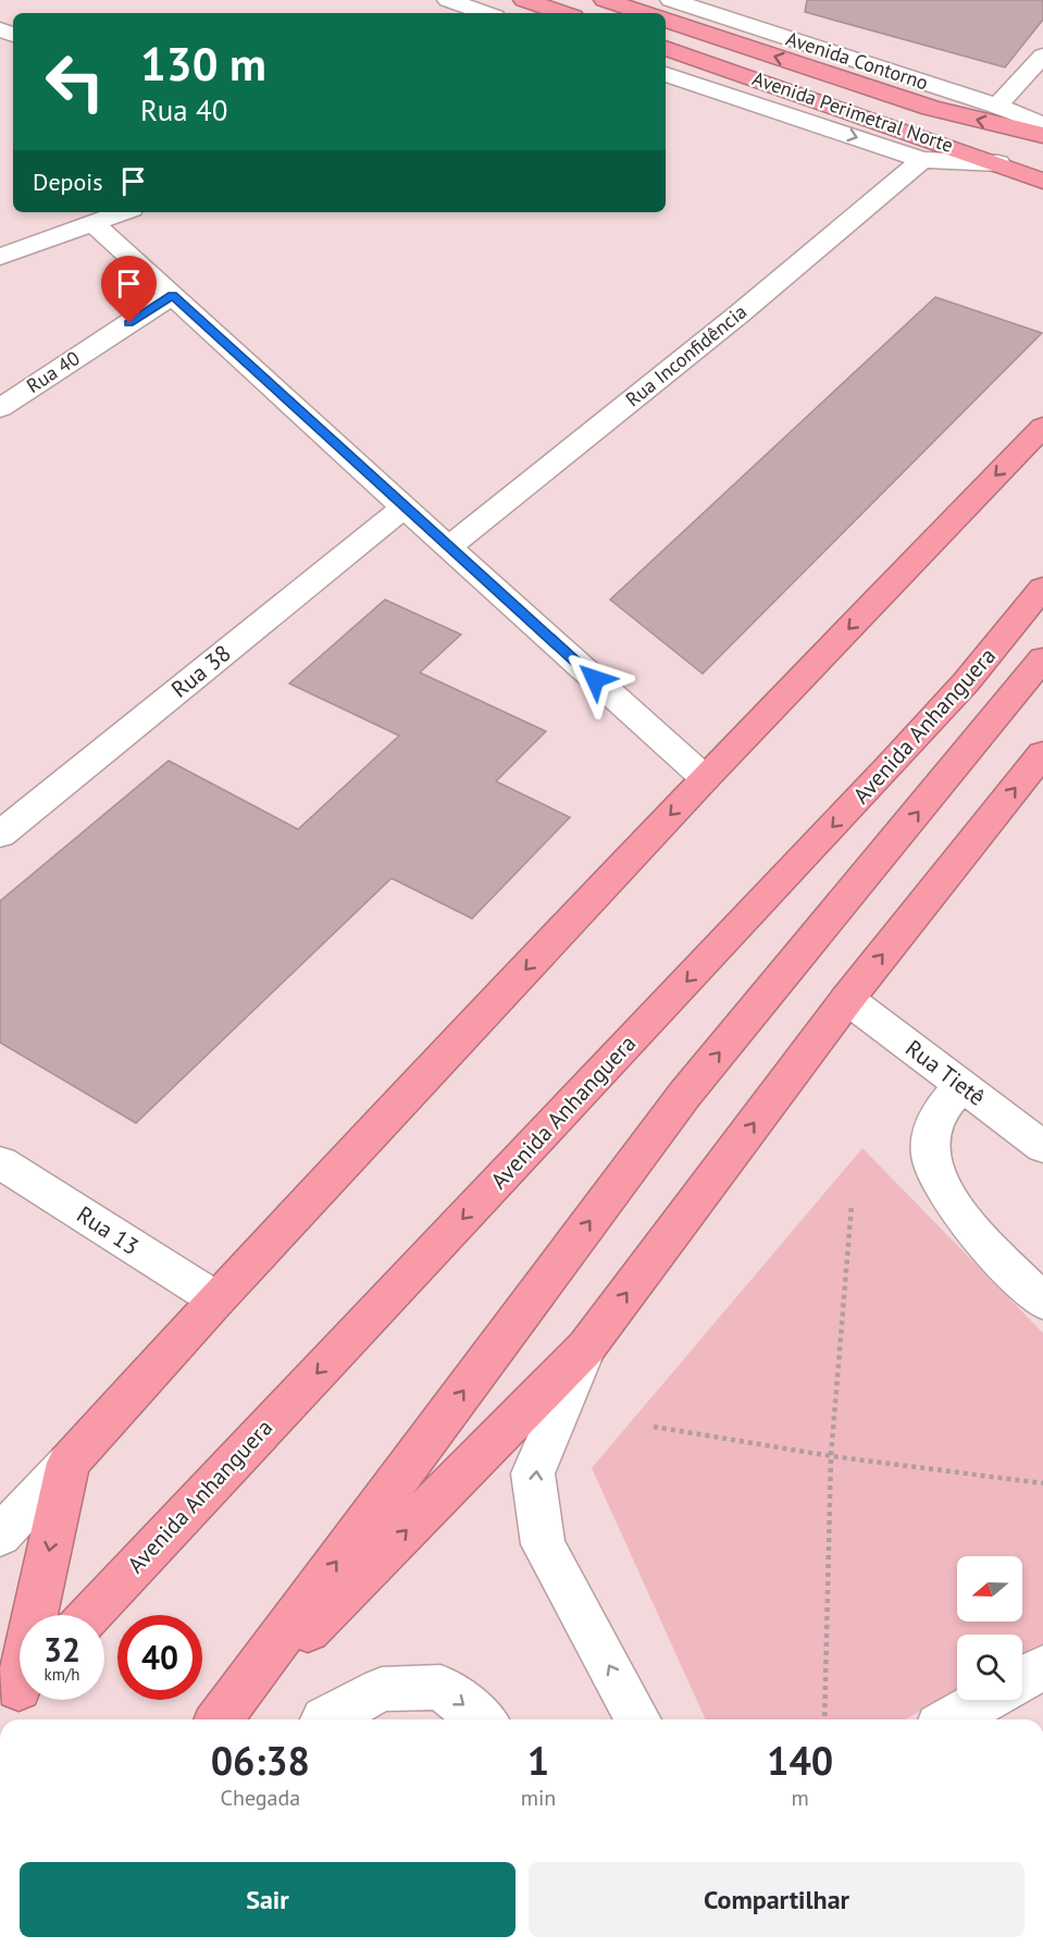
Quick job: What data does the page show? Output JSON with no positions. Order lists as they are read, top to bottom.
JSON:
{
  "streets": {
    "highway": ["Avenida Perimetral Norte", "Avenida Anhanguera"],
    "street": [
      "Avenida Contorno",
      "Rua Inconfidência",
      "Rua 40",
      "Rua 38",
      "Rua Tietê",
      "Rua 13"
    ]
  },
  "crossings": [
    ["Avenida Anhanguera", "Rua Tietê"]
  ],
  "north": "left",
  "page": {
    "turn": ["130 m", "Rua 40"],
    "then": "Depois",
    "speed": "32 km/h",
    "limit": "40",
    "eta": [
      "06:38",
      "Chegada",
      "1",
      "min",
      "140",
      "m"
    ],
    "buttons": ["Sair", "Compartilhar"]
  }
}
